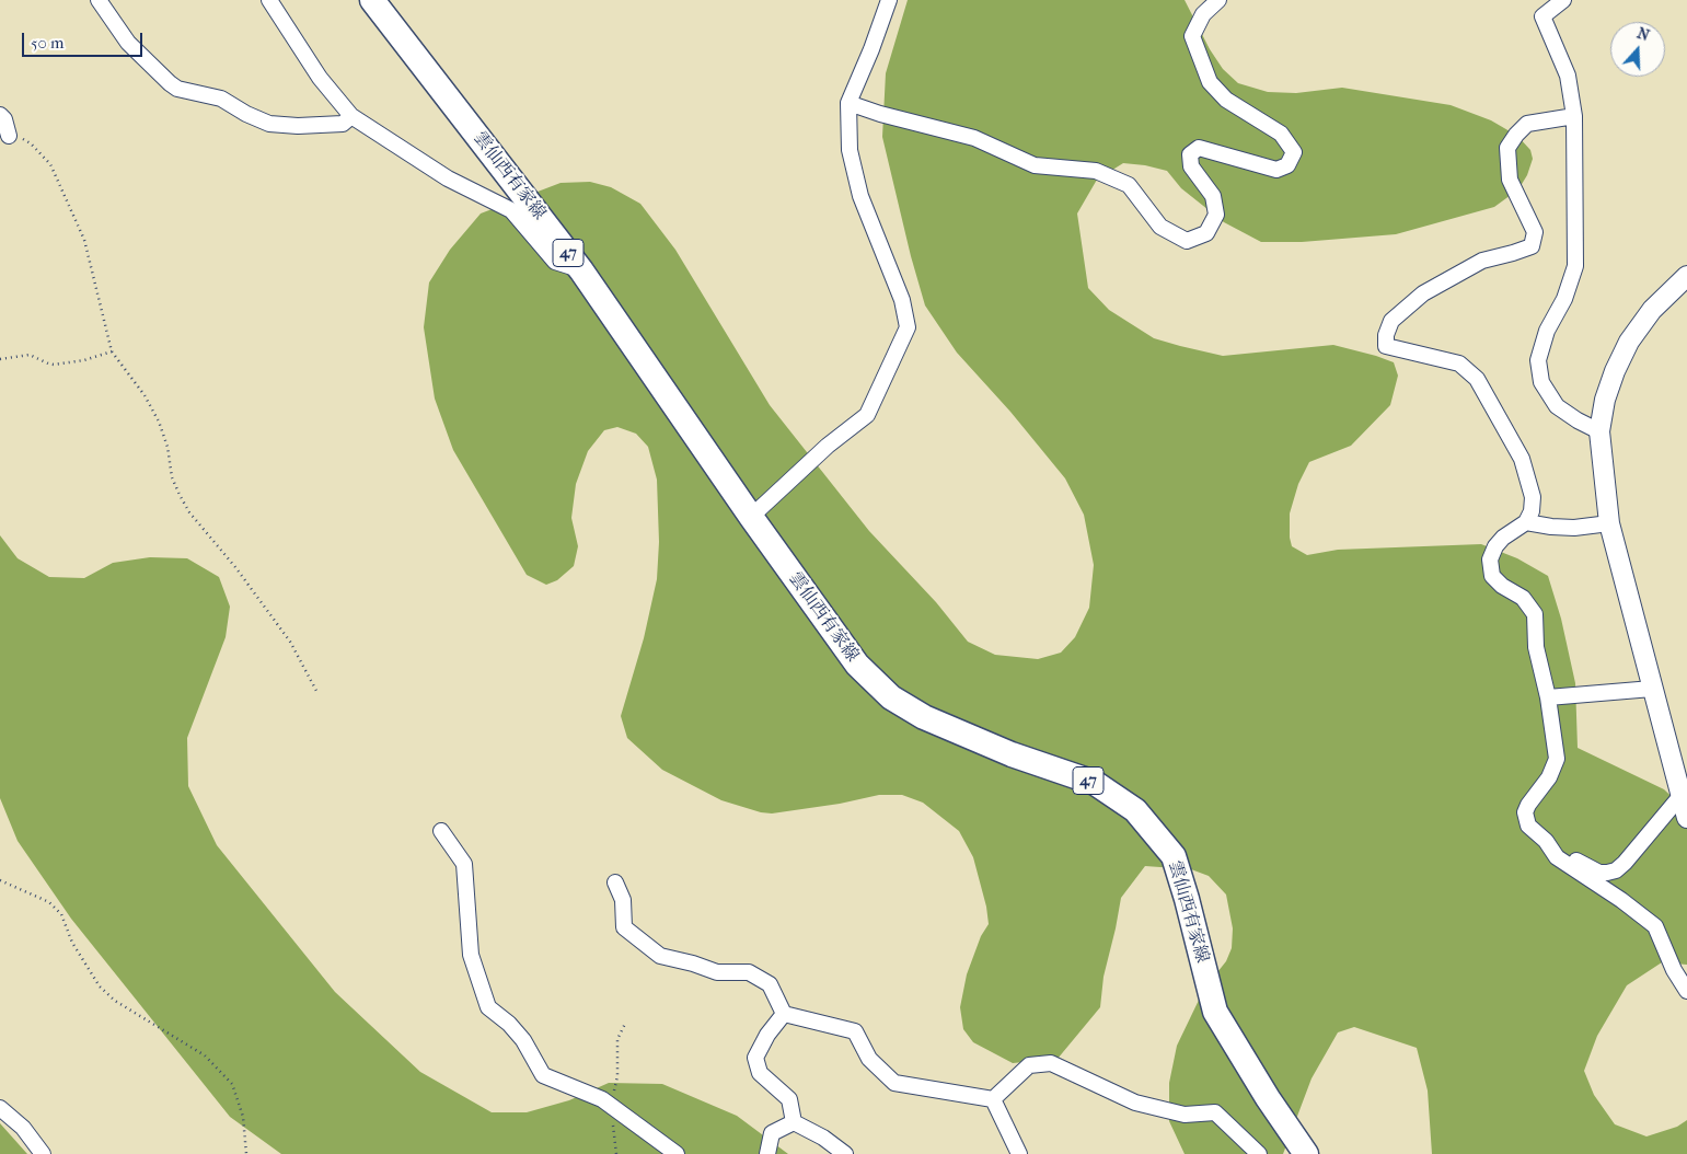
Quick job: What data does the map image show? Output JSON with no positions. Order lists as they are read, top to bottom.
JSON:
{
  "streets": {
    "main road": ["雲仙西有家線", "47"]
  },
  "scale_bar": "50 m",
  "north": "top"
}
